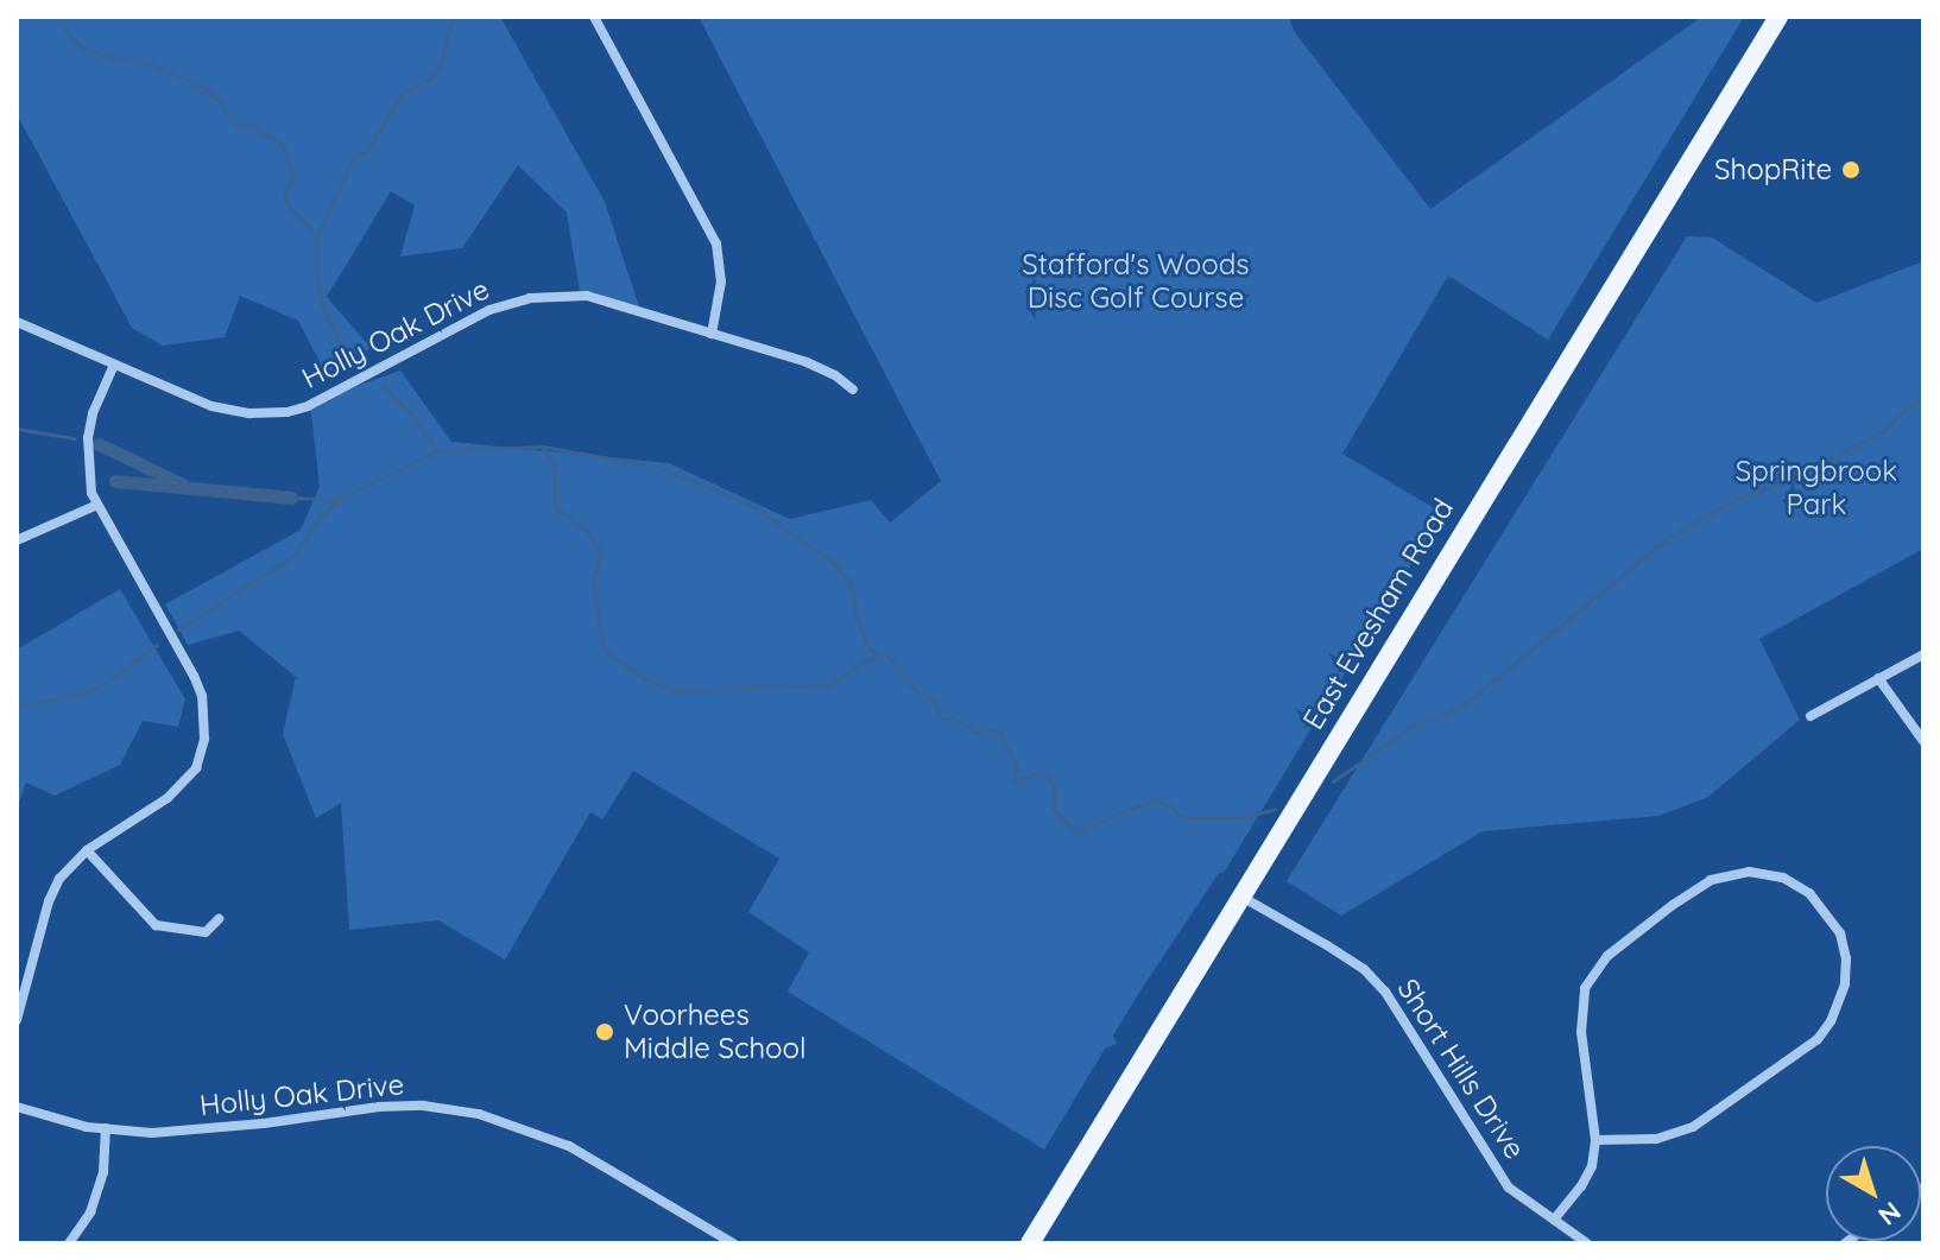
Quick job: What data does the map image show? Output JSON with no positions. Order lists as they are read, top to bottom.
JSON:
{
  "streets": {
    "main road": ["East Evesham Road"],
    "street": ["Holly Oak Drive", "Short Hills Drive"]
  },
  "crossings": [
    ["East Evesham Road", "Short Hills Drive"]
  ],
  "parks": ["Stafford's Woods Disc Golf Course", "Springbrook Park"],
  "places": ["ShopRite", "Voorhees Middle School"],
  "north": "bottom right"
}
